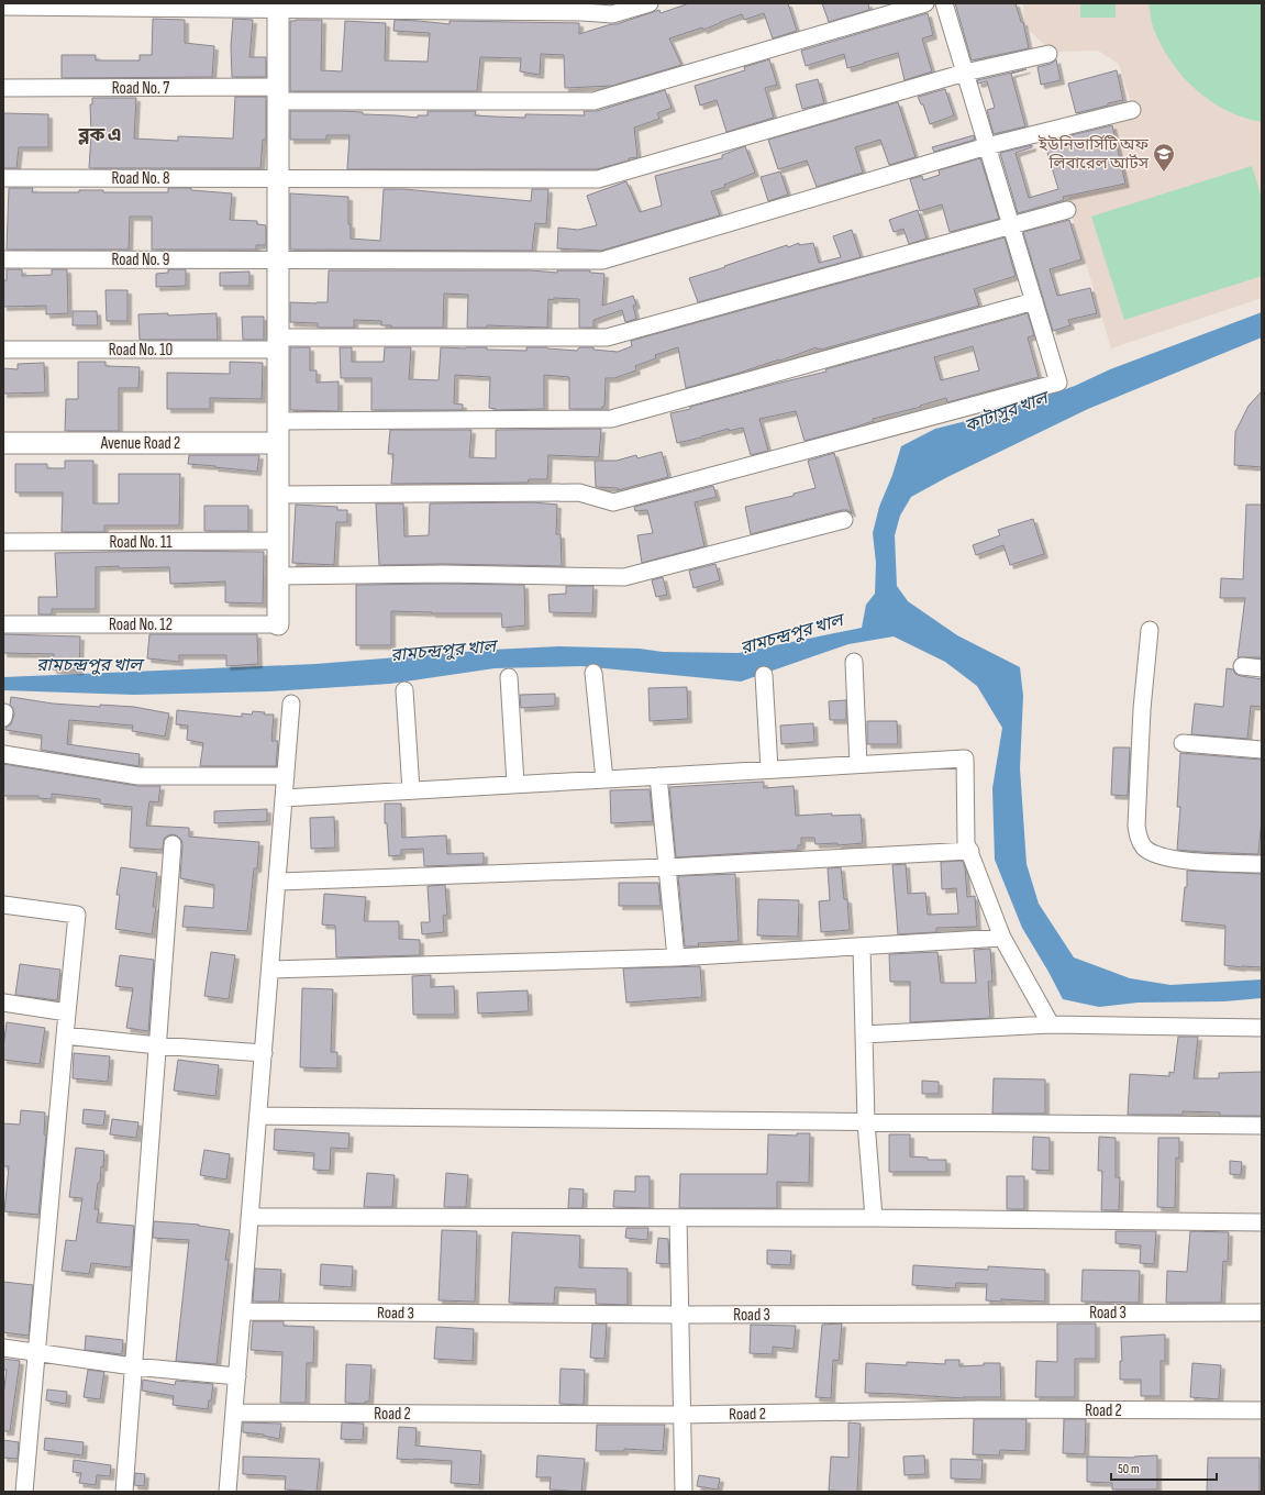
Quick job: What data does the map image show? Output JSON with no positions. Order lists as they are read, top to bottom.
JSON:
{
  "streets": {
    "street": [
      "Road No. 7",
      "Road No. 8",
      "Road No. 9",
      "Road No. 10",
      "Avenue Road 2",
      "Road No. 11",
      "Road No. 12",
      "Road 3",
      "Road 2"
    ]
  },
  "districts": ["ব্লক এ"],
  "water": ["কাটাসুর খাল", "রামচন্দ্রপুর খাল"],
  "places": {
    "school or university": ["ইউনিভার্সিটি অফ লিবারেল আর্টস"]
  },
  "scale_bar": "50 m"
}
